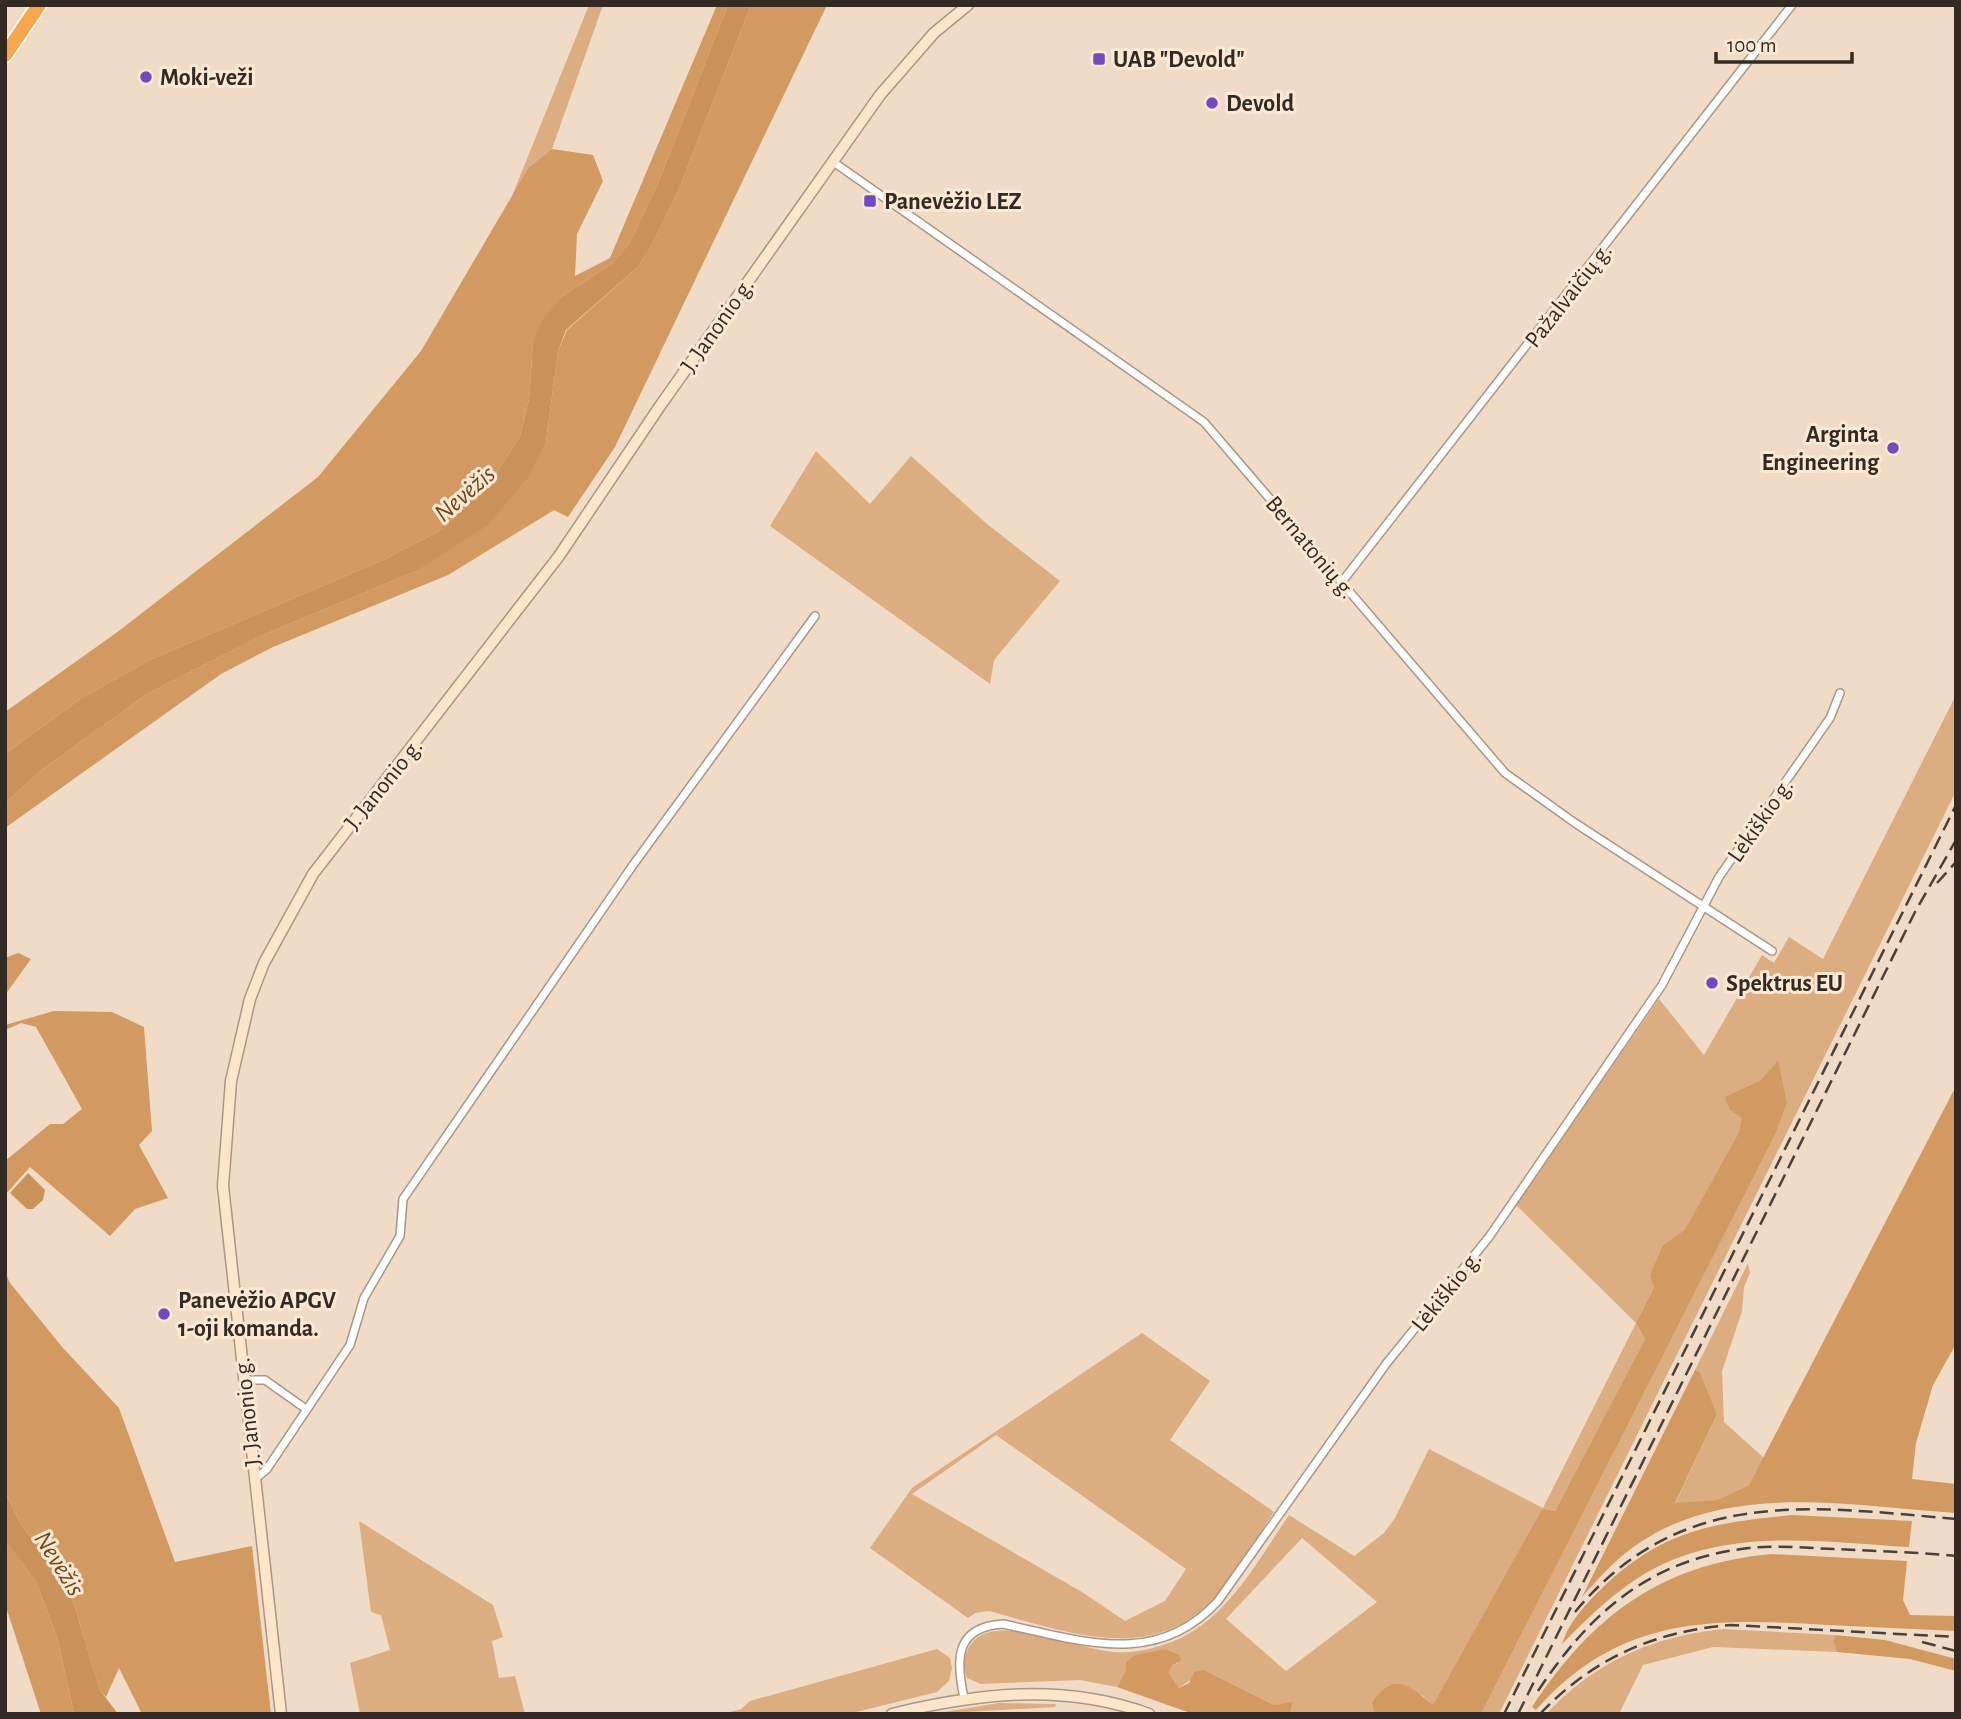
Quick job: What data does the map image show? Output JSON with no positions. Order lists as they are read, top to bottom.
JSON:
{
  "streets": {
    "street": [
      "Pažalvaičių g.",
      "J. Janonio g.",
      "Bernatonių g.",
      "Lėkiškio g."
    ]
  },
  "crossings": [
    ["Pažalvaičių g.", "Bernatonių g."],
    ["J. Janonio g.", "Bernatonių g."],
    ["Bernatonių g.", "Lėkiškio g."]
  ],
  "water": ["Nevėžis"],
  "places": {
    "transit": ["UAB \"Devold\"", "Panevėžio LEZ"],
    "other": [
      "Moki-veži",
      "Devold",
      "Arginta Engineering",
      "Spektrus EU",
      "Panevėžio APGV 1-oji komanda."
    ]
  },
  "scale_bar": "100 m"
}
